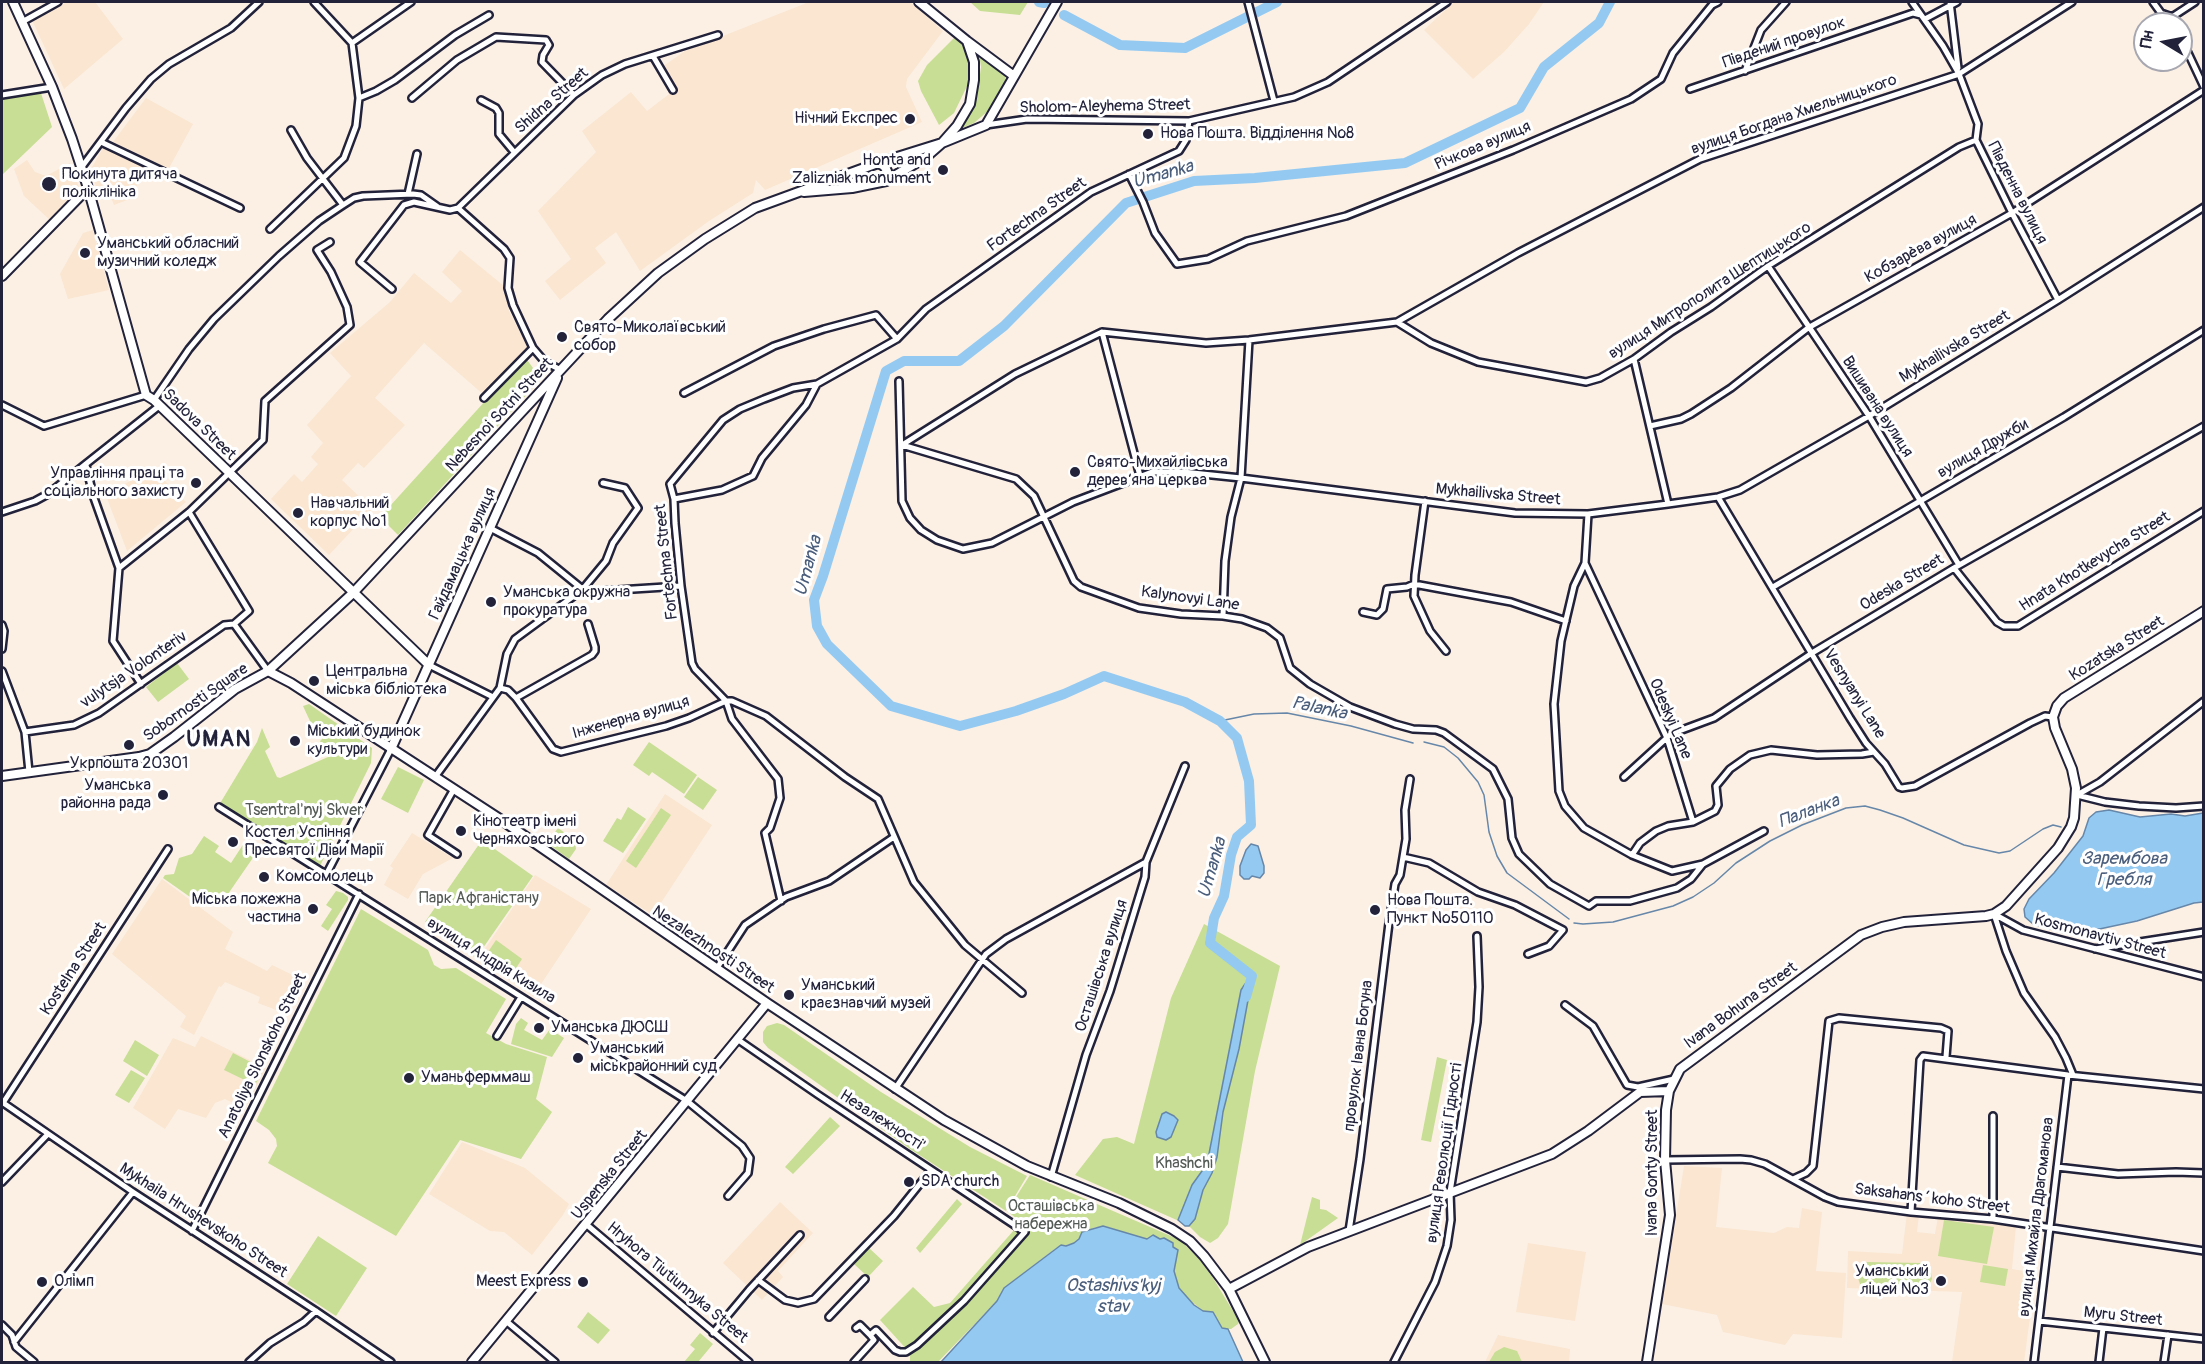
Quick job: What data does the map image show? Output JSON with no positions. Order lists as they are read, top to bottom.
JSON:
{
  "streets": {
    "main road": [
      "Nebesnoi Sotni Street",
      "Sadova Street",
      "Гайдамацька вулиця",
      "Kozatska Street",
      "Sobornosti Square",
      "Nezalezhnosti Street",
      "Ivana Bohuna Street",
      "Ivana Gonty Street",
      "Uspenska Street"
    ],
    "street": [
      "Південий провулок",
      "Shidna Street",
      "Sholom-Aleyhema Street",
      "вулиця Богдана Хмельницького",
      "Річкова вулиця",
      "Південна вулиця",
      "Fortechna Street",
      "Кобзарèва вулиця",
      "вулиця Митрополита Шептицького",
      "Mykhailivska Street",
      "Вишивана вулиця",
      "вулиця Дружби",
      "Hnata Khotkevycha Street",
      "Odeska Street",
      "Kalynovyi Lane",
      "vulytsja Volonteriv",
      "Vesnyanyi Lane",
      "Інженерна вулиця",
      "Odeskyi Lane",
      "Kosmonavtiv Street",
      "вулиця Андрія Кизила",
      "Осташівська вулиця",
      "Kostelna Street",
      "Anatoliya Slonskoho Street",
      "провулок Івана Богуна",
      "Незалежності'",
      "вулиця Революції Гідності",
      "Saksahansʹkoho Street",
      "вулиця Михайла Драгоманова",
      "Mykhaila Hrushevskoho Street",
      "Hryhora Tiutiunnyka Street",
      "Myru Street"
    ]
  },
  "crossings": [
    ["Південий провулок", "Південна вулиця"],
    ["Sholom-Aleyhema Street", "Fortechna Street"],
    ["вулиця Богдана Хмельницького", "Південна вулиця"],
    ["вулиця Богдана Хмельницького", "вулиця Митрополита Шептицького"],
    ["Річкова вулиця", "Fortechna Street"],
    ["Південна вулиця", "Кобзарèва вулиця"],
    ["Південна вулиця", "вулиця Митрополита Шептицького"],
    ["Південна вулиця", "Mykhailivska Street"],
    ["Fortechna Street", "Інженерна вулиця"],
    ["Кобзарèва вулиця", "Вишивана вулиця"],
    ["вулиця Митрополита Шептицького", "Вишивана вулиця"],
    ["Mykhailivska Street", "Вишивана вулиця"],
    ["Mykhailivska Street", "Kalynovyi Lane"],
    ["Mykhailivska Street", "Vesnyanyi Lane"],
    ["Вишивана вулиця", "вулиця Дружби"],
    ["Вишивана вулиця", "Hnata Khotkevycha Street"],
    ["Вишивана вулиця", "Odeska Street"],
    ["Nebesnoi Sotni Street", "Sadova Street"],
    ["Nebesnoi Sotni Street", "Гайдамацька вулиця"],
    ["Nebesnoi Sotni Street", "Sobornosti Square"],
    ["Nebesnoi Sotni Street", "Nezalezhnosti Street"],
    ["Sadova Street", "Гайдамацька вулиця"],
    ["вулиця Дружби", "Vesnyanyi Lane"],
    ["Гайдамацька вулиця", "Nezalezhnosti Street"],
    ["Hnata Khotkevycha Street", "Odeska Street"],
    ["Odeska Street", "Vesnyanyi Lane"],
    ["Odeska Street", "Odeskyi Lane"],
    ["Kozatska Street", "Vesnyanyi Lane"],
    ["Sobornosti Square", "Nezalezhnosti Street"],
    ["Kosmonavtiv Street", "Ivana Bohuna Street"],
    ["Nezalezhnosti Street", "Осташівська вулиця"],
    ["Nezalezhnosti Street", "Uspenska Street"],
    ["вулиця Андрія Кизила", "Anatoliya Slonskoho Street"],
    ["вулиця Андрія Кизила", "Uspenska Street"],
    ["Kostelna Street", "Mykhaila Hrushevskoho Street"],
    ["Ivana Bohuna Street", "Ivana Gonty Street"],
    ["Anatoliya Slonskoho Street", "Mykhaila Hrushevskoho Street"],
    ["Незалежності'", "Uspenska Street"],
    ["Ivana Gonty Street", "Saksahansʹkoho Street"],
    ["Uspenska Street", "Hryhora Tiutiunnyka Street"],
    ["Saksahansʹkoho Street", "вулиця Михайла Драгоманова"],
    ["вулиця Михайла Драгоманова", "Myru Street"]
  ],
  "districts": ["UMAN"],
  "water": [
    "Umanka",
    "Palanka",
    "Паланка",
    "Зарембова Гребля",
    "Ostashivs'kyj stav"
  ],
  "parks": [
    "Tsentral'nyj Skver",
    "Парк Афганістану",
    "Khashchi",
    "Осташівська набережна"
  ],
  "places": [
    "Нічний Експрес",
    "Нова Пошта. Відділення №8",
    "Honta and Zalizniak monument",
    "Покинута дитяча поліклініка",
    "Уманський обласний музичний коледж",
    "Свято-Миколаївський собор",
    "Свято-Михайлівська деревʼяна церква",
    "Управління праці та соціального захисту",
    "Навчальний корпус №1",
    "Уманська окружна прокуратура",
    "Центральна міська бібліотека",
    "Міський будинок культури",
    "Укрпошта 20301",
    "Уманська районна рада",
    "Кінотеатр імені Черняховського",
    "Костел Успіння Пресвятої Діви Марії",
    "Комсомолець",
    "Міська пожежна частина",
    "Нова Пошта. Пункт №50110",
    "Уманський краєзнавчий музей",
    "Уманська ДЮСШ",
    "Уманський міськрайонний суд",
    "Уманьферммаш",
    "SDA church",
    "Уманський ліцей №3",
    "Олімп",
    "Meest Express"
  ],
  "north": "left"
}
